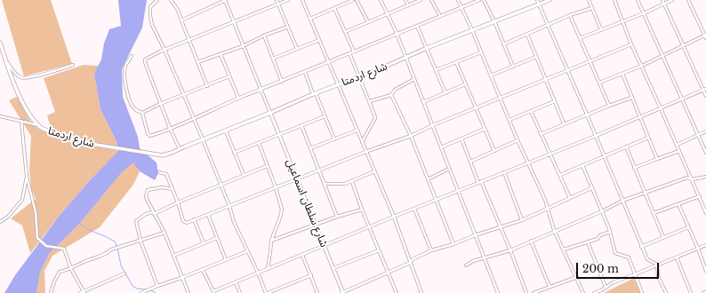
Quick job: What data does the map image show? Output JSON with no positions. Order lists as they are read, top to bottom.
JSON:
{
  "streets": {
    "main road": ["شارع اردمتا"],
    "street": ["شارع سلطان اسماعيل"]
  },
  "crossings": [
    ["شارع اردمتا", "شارع سلطان اسماعيل"]
  ],
  "scale_bar": "200 m"
}
